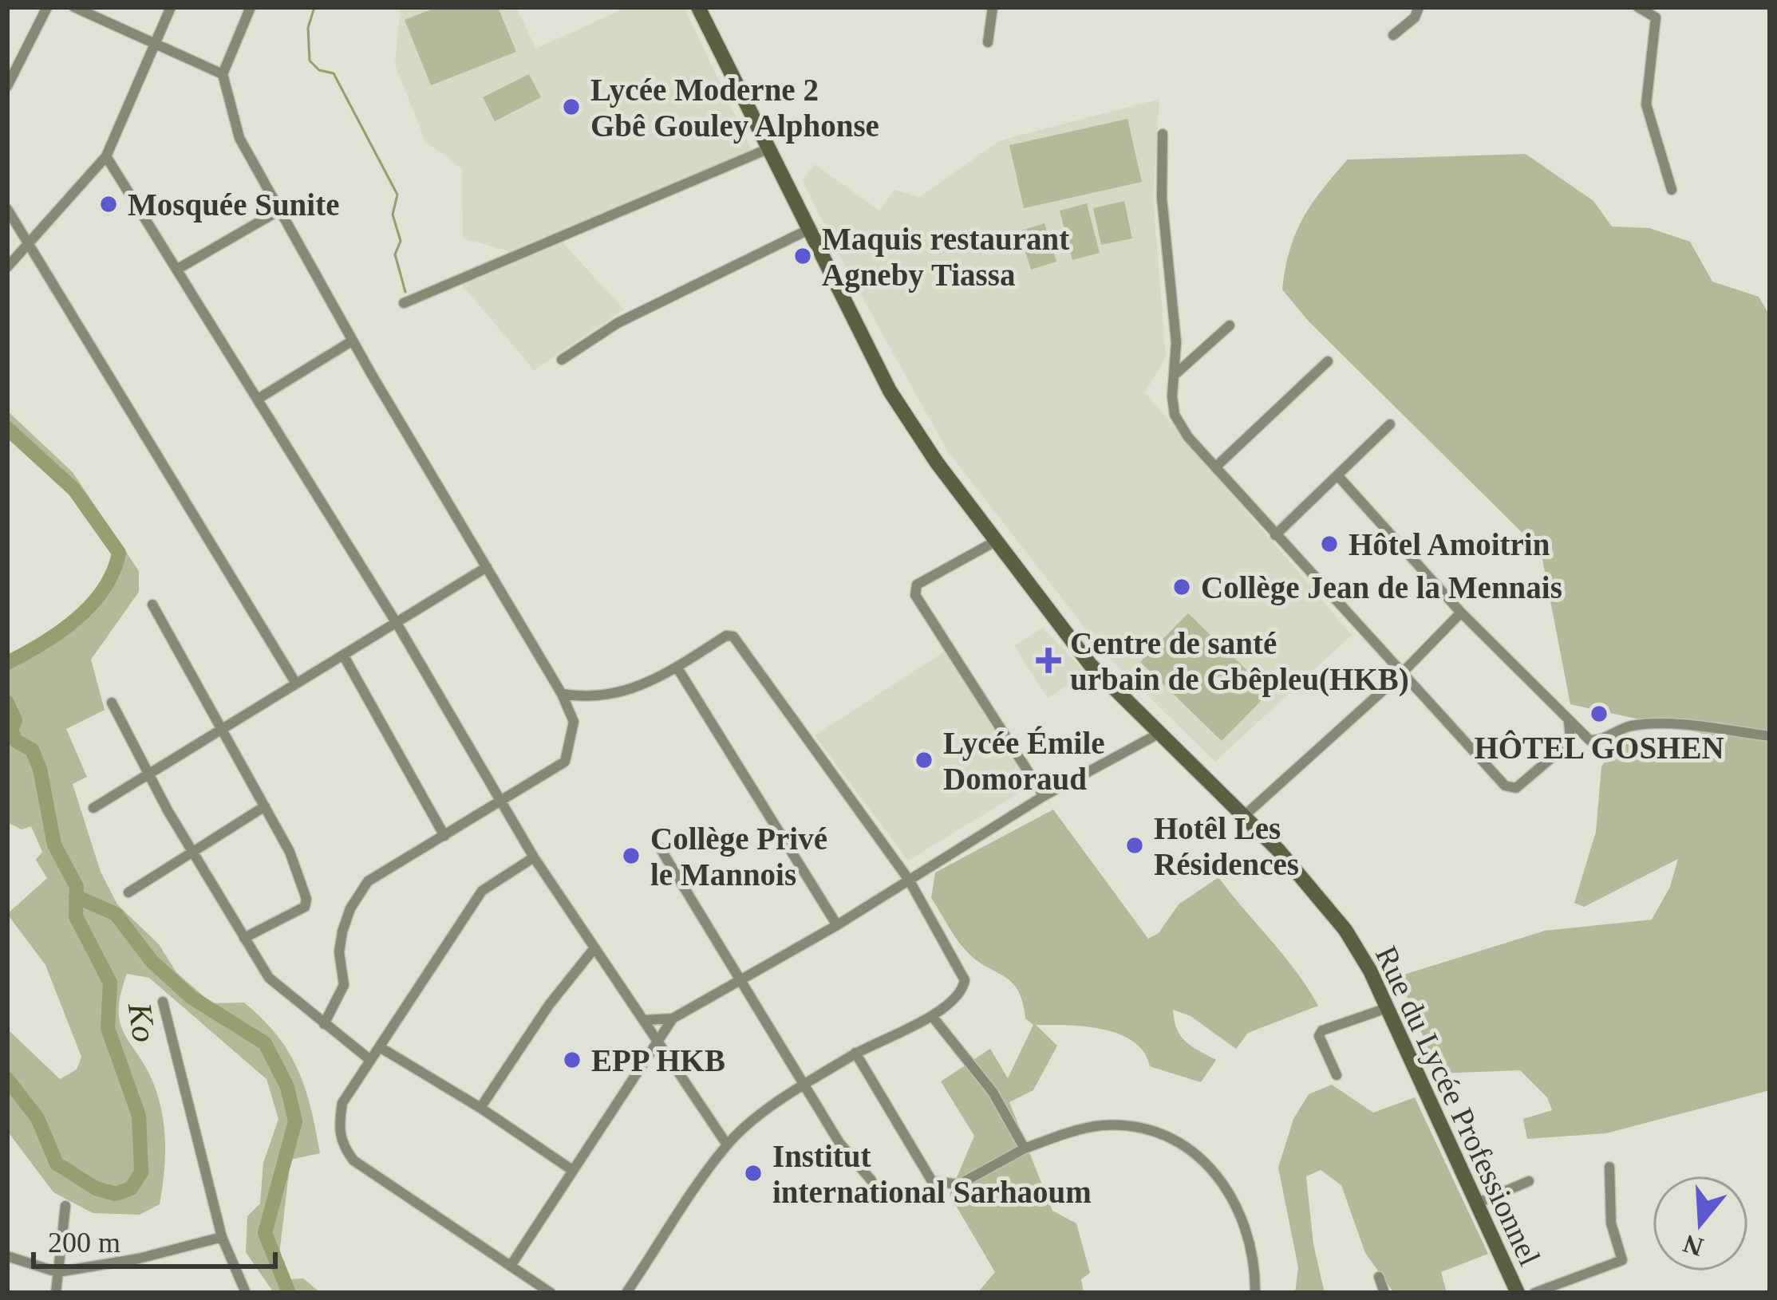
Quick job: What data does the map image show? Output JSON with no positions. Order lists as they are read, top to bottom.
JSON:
{
  "streets": {
    "main road": ["Rue du Lycée Professionnel"]
  },
  "water": ["Ko"],
  "places": {
    "other": [
      "Lycée Moderne 2 Gbê Gouley Alphonse",
      "Mosquée Sunite",
      "Maquis restaurant Agneby Tiassa",
      "Hôtel Amoitrin",
      "Collège Jean de la Mennais",
      "HÔTEL GOSHEN",
      "Lycée Émile Domoraud",
      "Hotêl Les Résidences",
      "Collège Privé le Mannois",
      "EPP HKB",
      "Institut international Sarhaoum"
    ],
    "health": ["Centre de santé urbain de Gbêpleu(HKB)"]
  },
  "scale_bar": "200 m",
  "north": "bottom"
}
